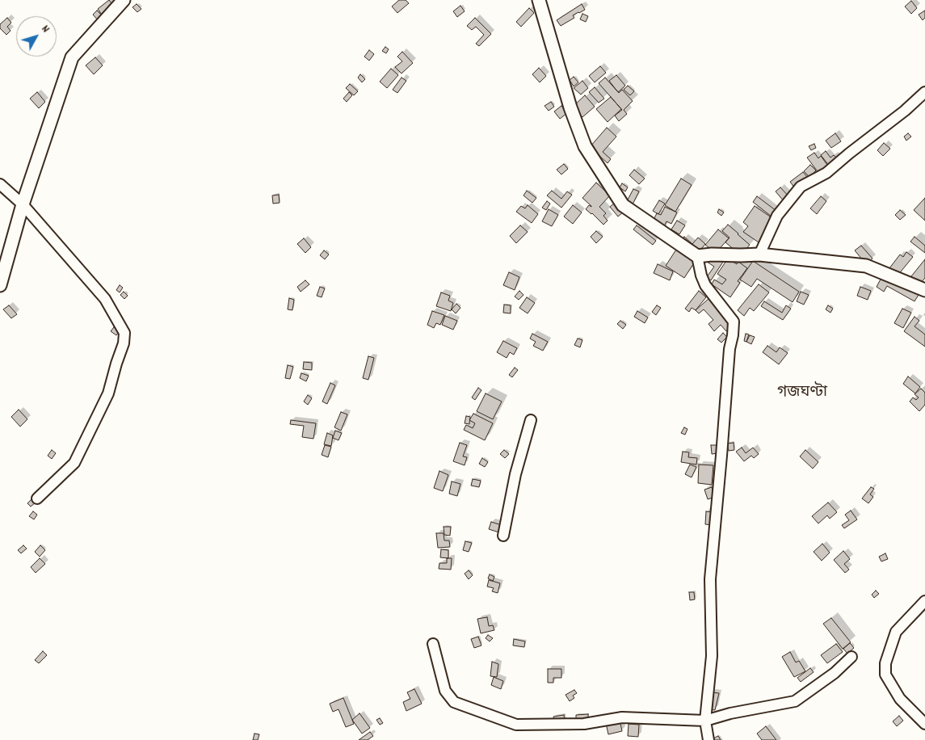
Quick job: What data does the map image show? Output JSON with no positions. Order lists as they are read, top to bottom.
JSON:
{
  "districts": ["গজঘণ্টা"],
  "north": "top right"
}
